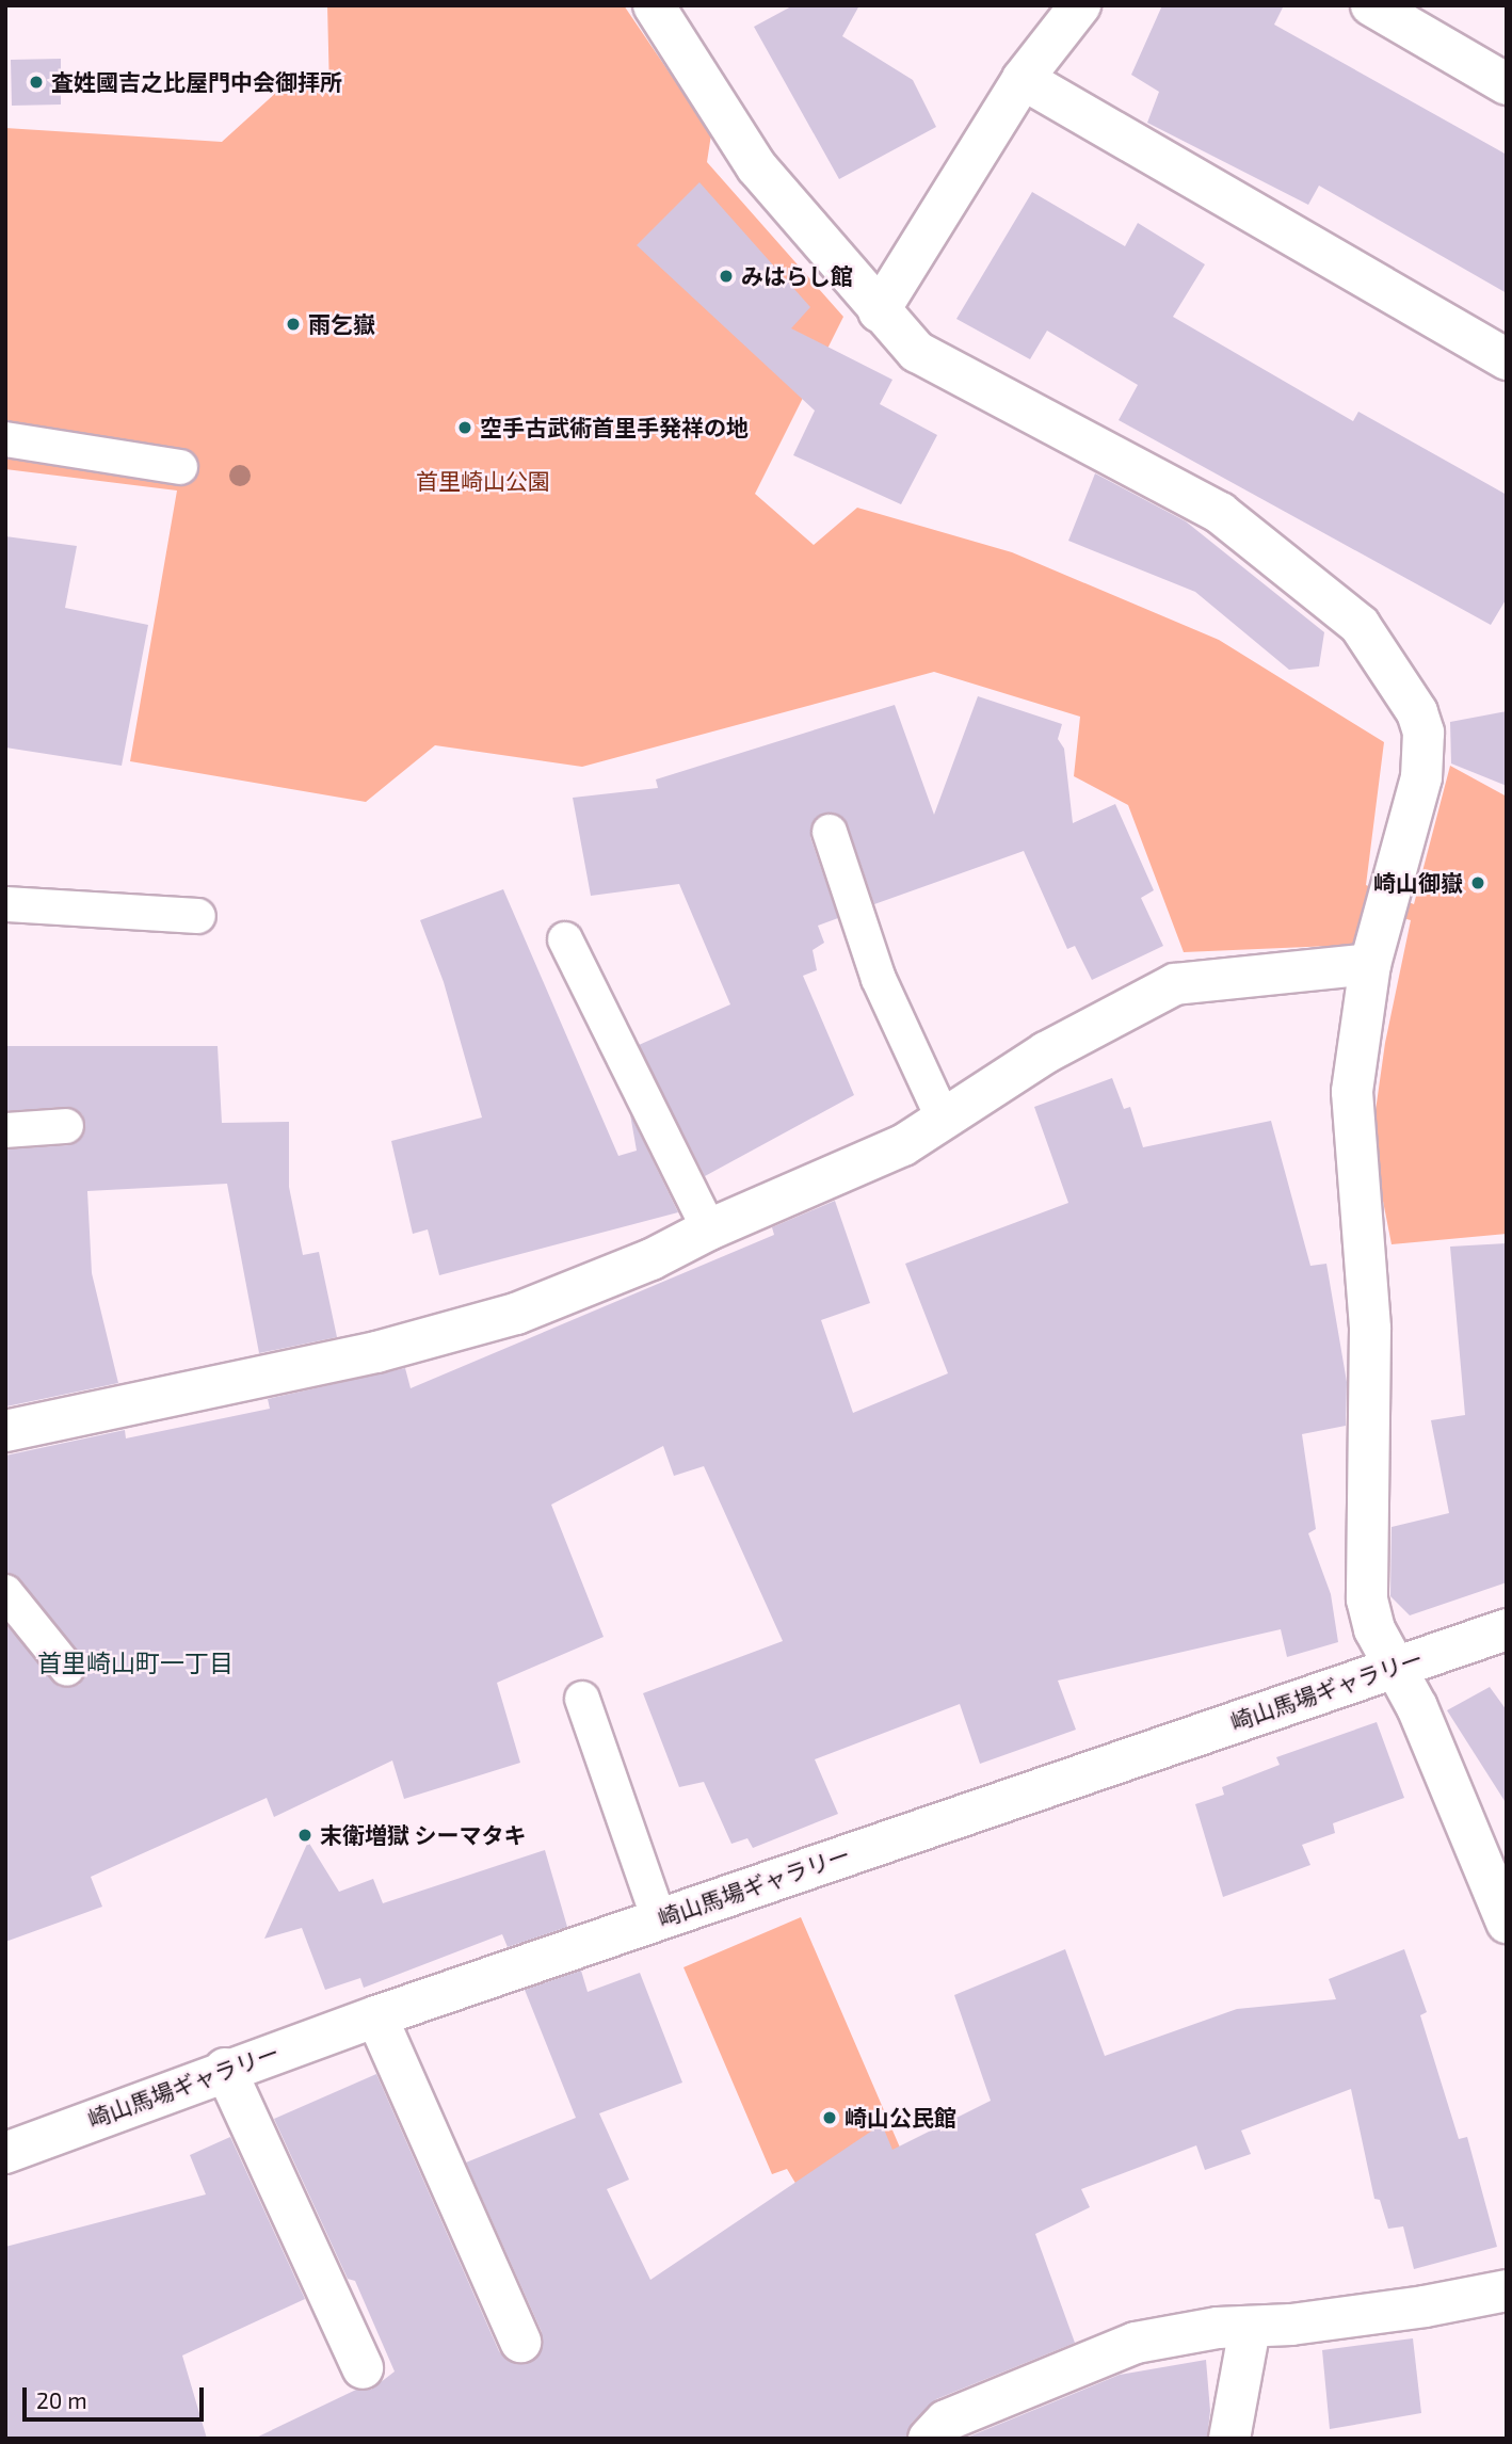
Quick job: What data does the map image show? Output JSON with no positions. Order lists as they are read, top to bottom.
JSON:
{
  "streets": {
    "street": ["崎山馬場ギャラリー"]
  },
  "districts": ["首里崎山町一丁目"],
  "parks": ["首里崎山公園"],
  "places": [
    "査姓國吉之比屋門中会御拝所",
    "みはらし館",
    "雨乞嶽",
    "空手古武術首里手発祥の地",
    "崎山御嶽",
    "末衛増獄 シーマタキ",
    "崎山公民館"
  ],
  "scale_bar": "20 m"
}
